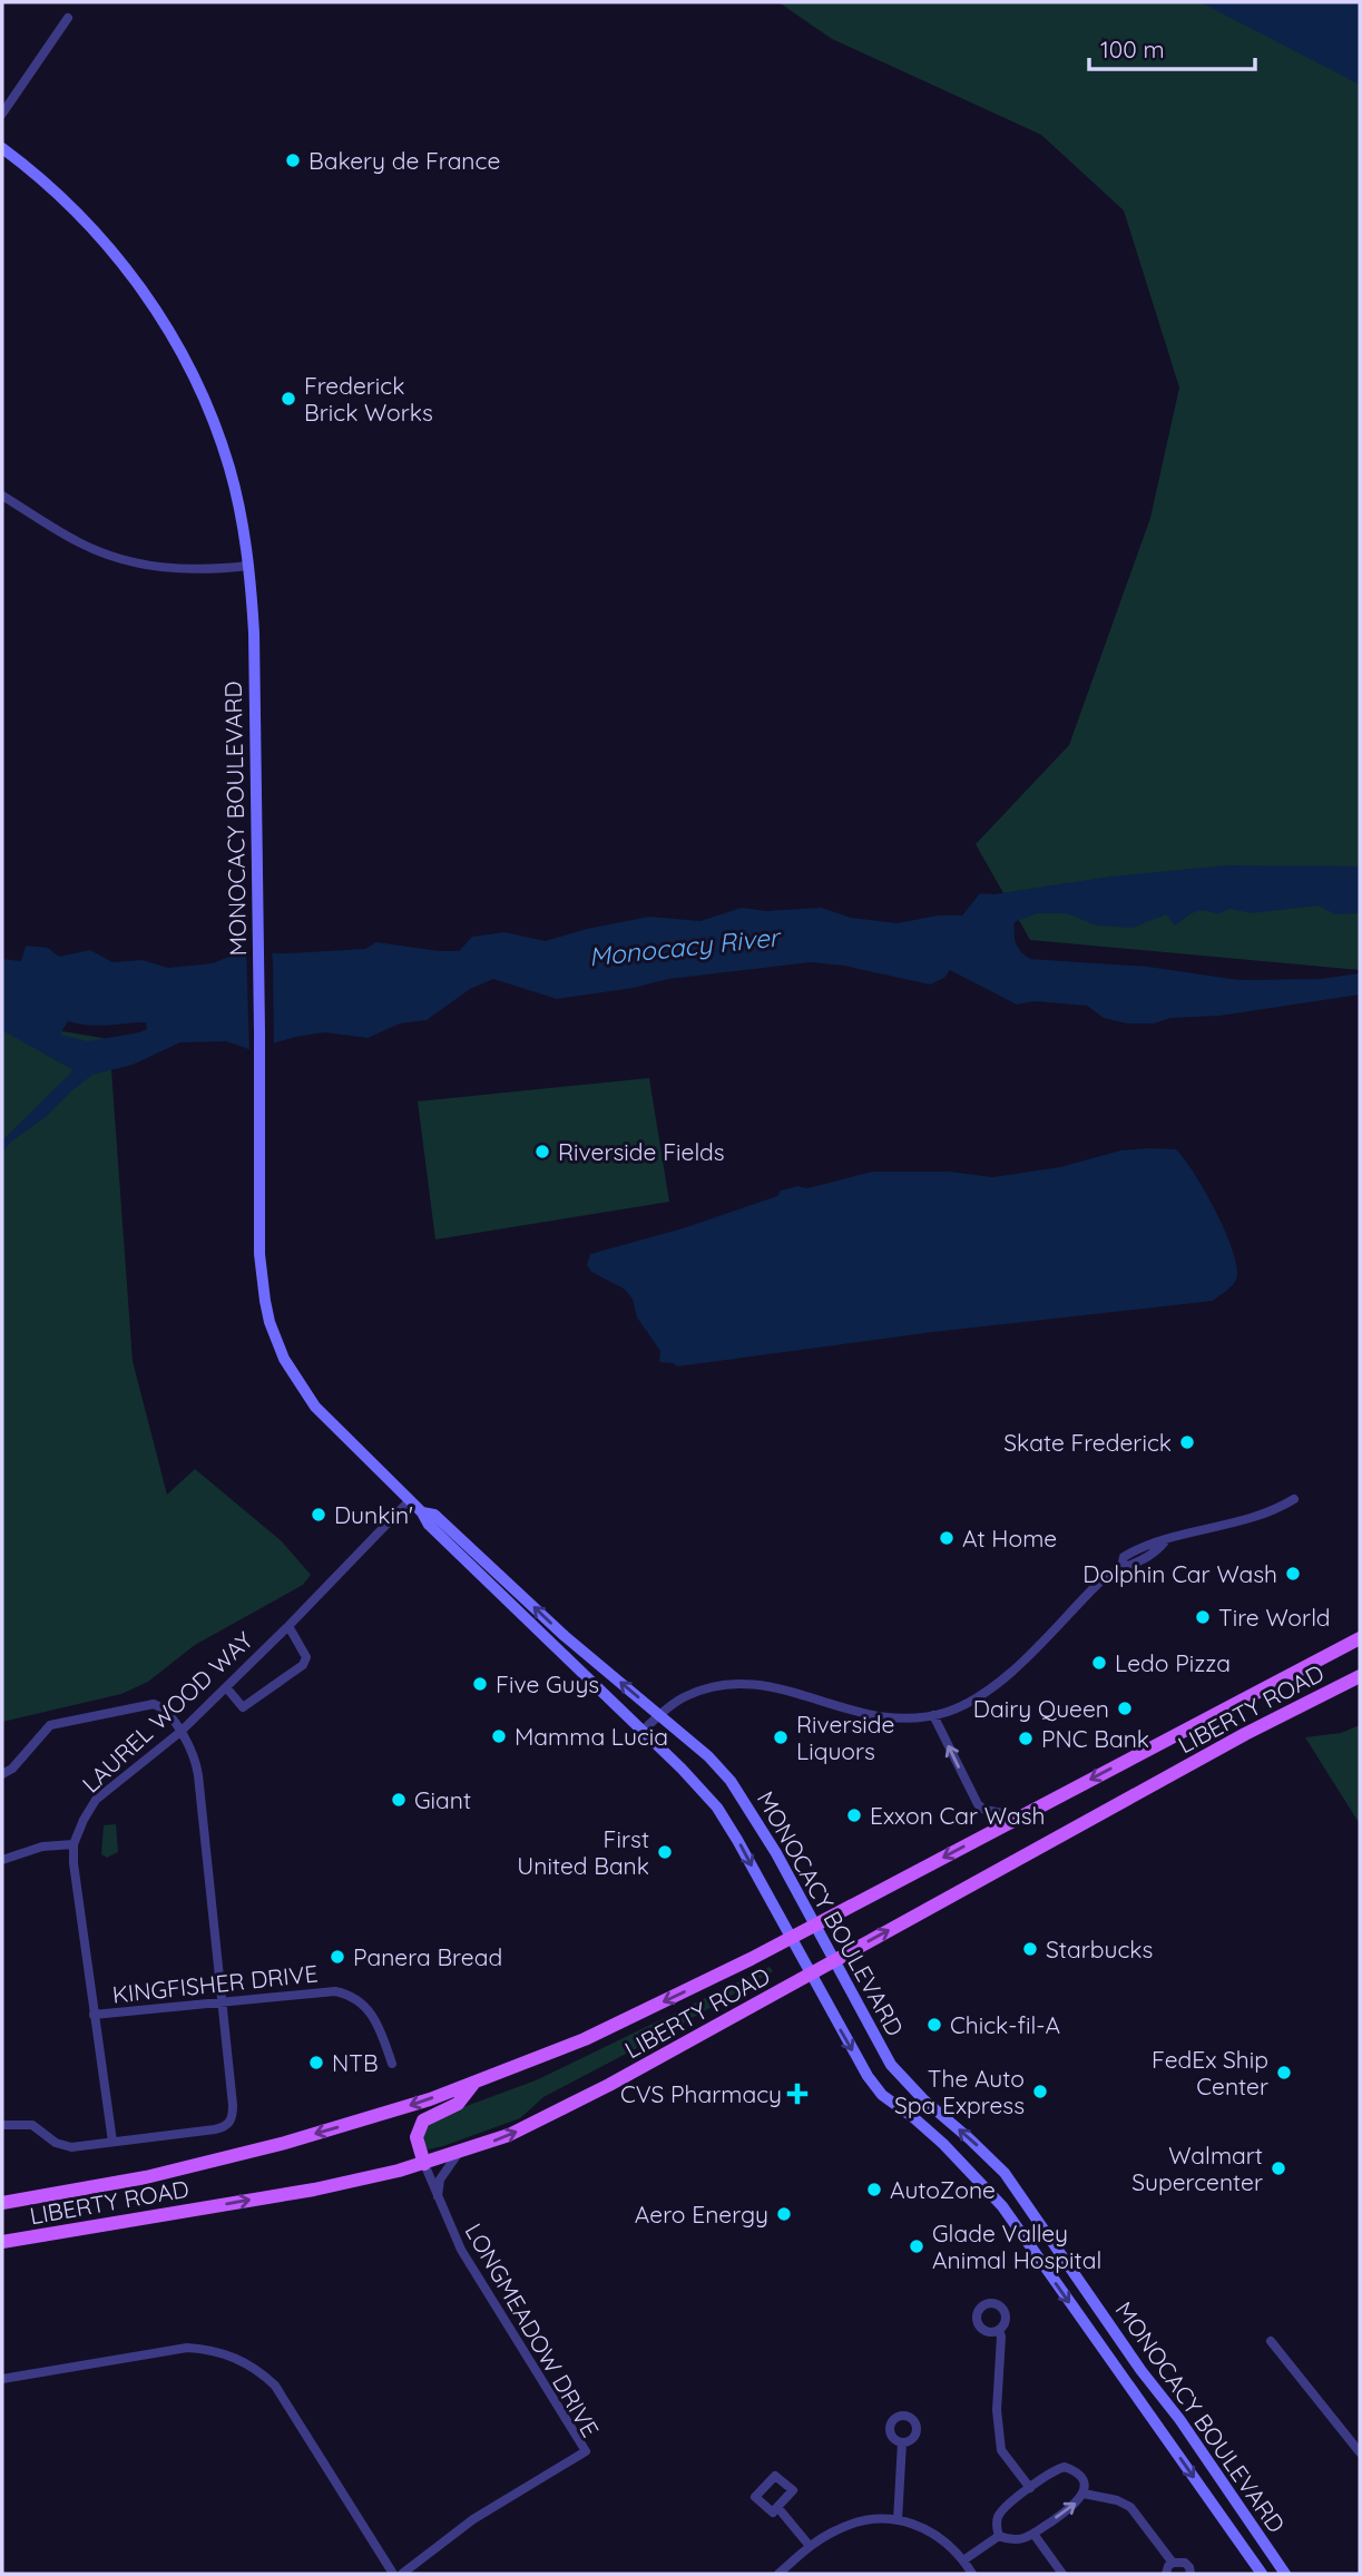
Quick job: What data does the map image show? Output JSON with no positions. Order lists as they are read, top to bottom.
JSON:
{
  "streets": {
    "main road": ["MONOCACY BOULEVARD", "LIBERTY ROAD"],
    "street": ["LAUREL WOOD WAY", "KINGFISHER DRIVE", "LONGMEADOW DRIVE"]
  },
  "crossings": [
    ["MONOCACY BOULEVARD", "LIBERTY ROAD"],
    ["MONOCACY BOULEVARD", "LAUREL WOOD WAY"],
    ["LIBERTY ROAD", "LONGMEADOW DRIVE"],
    ["LAUREL WOOD WAY", "KINGFISHER DRIVE"]
  ],
  "water": ["Monocacy River"],
  "places": {
    "other": [
      "Bakery de France",
      "Frederick Brick Works",
      "Riverside Fields",
      "Skate Frederick",
      "Dunkin'",
      "At Home",
      "Dolphin Car Wash",
      "Tire World",
      "Ledo Pizza",
      "Five Guys",
      "Dairy Queen",
      "Mamma Lucia",
      "Riverside Liquors",
      "PNC Bank",
      "Giant",
      "Exxon Car Wash",
      "First United Bank",
      "Starbucks",
      "Panera Bread",
      "Chick-fil-A",
      "NTB",
      "FedEx Ship Center",
      "The Auto Spa Express",
      "Walmart Supercenter",
      "AutoZone",
      "Aero Energy",
      "Glade Valley Animal Hospital"
    ],
    "health": ["CVS Pharmacy"]
  },
  "scale_bar": "100 m"
}
